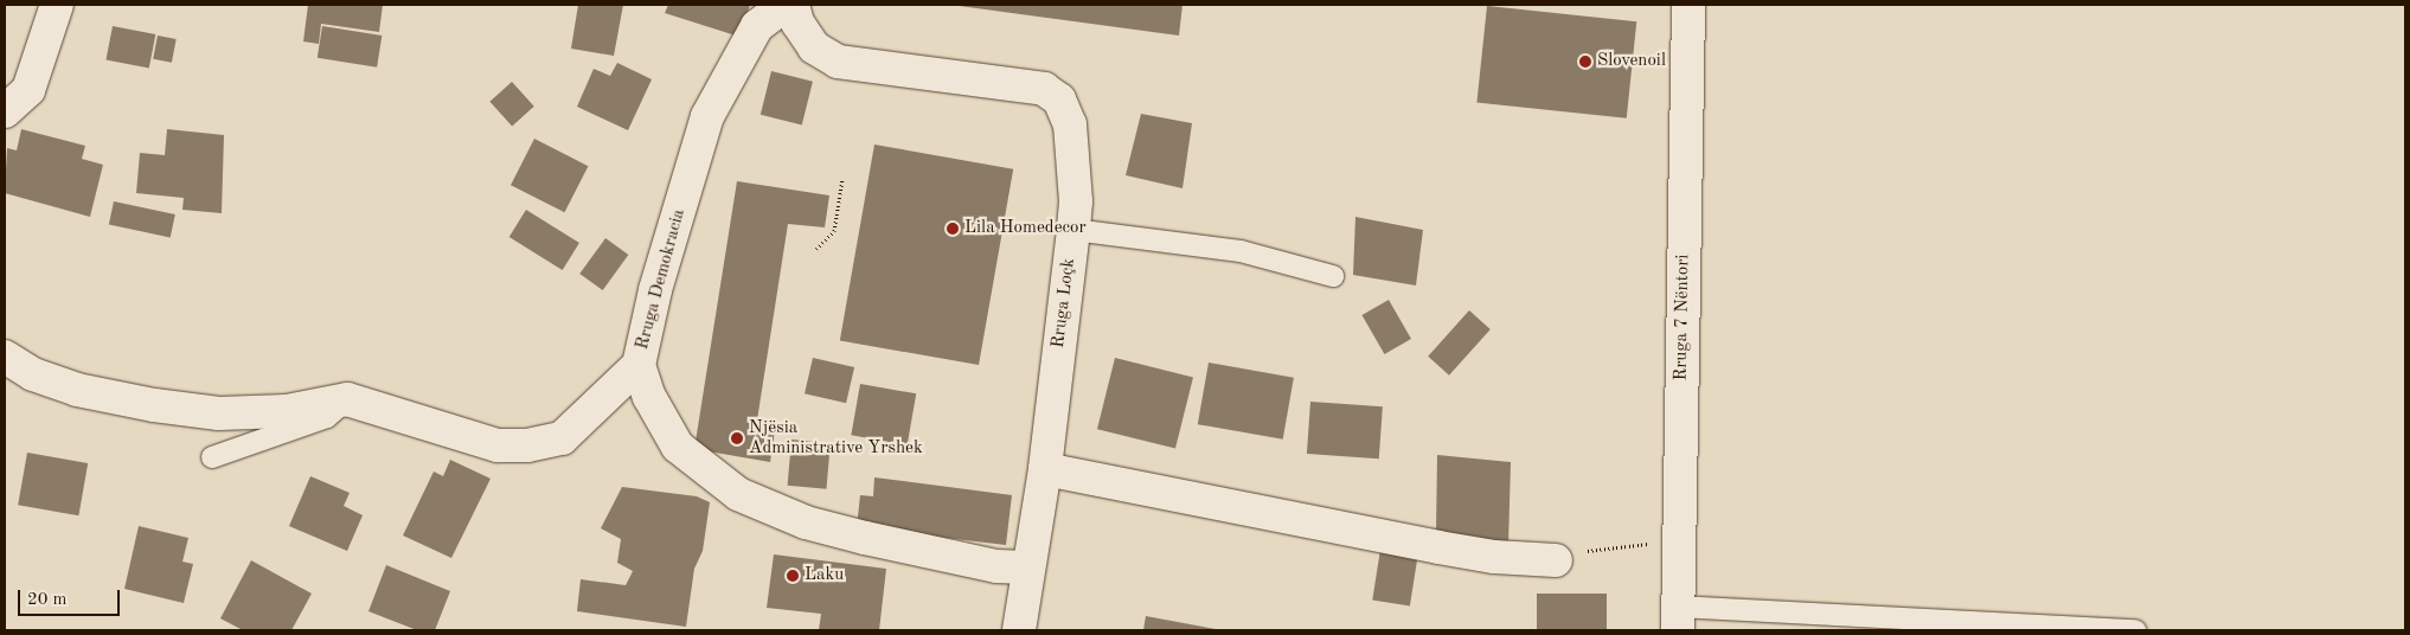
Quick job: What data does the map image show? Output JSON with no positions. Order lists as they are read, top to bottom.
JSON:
{
  "streets": {
    "street": ["Rruga Demokracia", "Rruga Loçk", "Rruga 7 Nëntori"]
  },
  "crossings": [
    ["Rruga Demokracia", "Rruga Loçk"]
  ],
  "places": [
    "Slovenoil",
    "Lila Homedecor",
    "Njësia Administrative Yrshek",
    "Laku"
  ],
  "scale_bar": "20 m"
}
